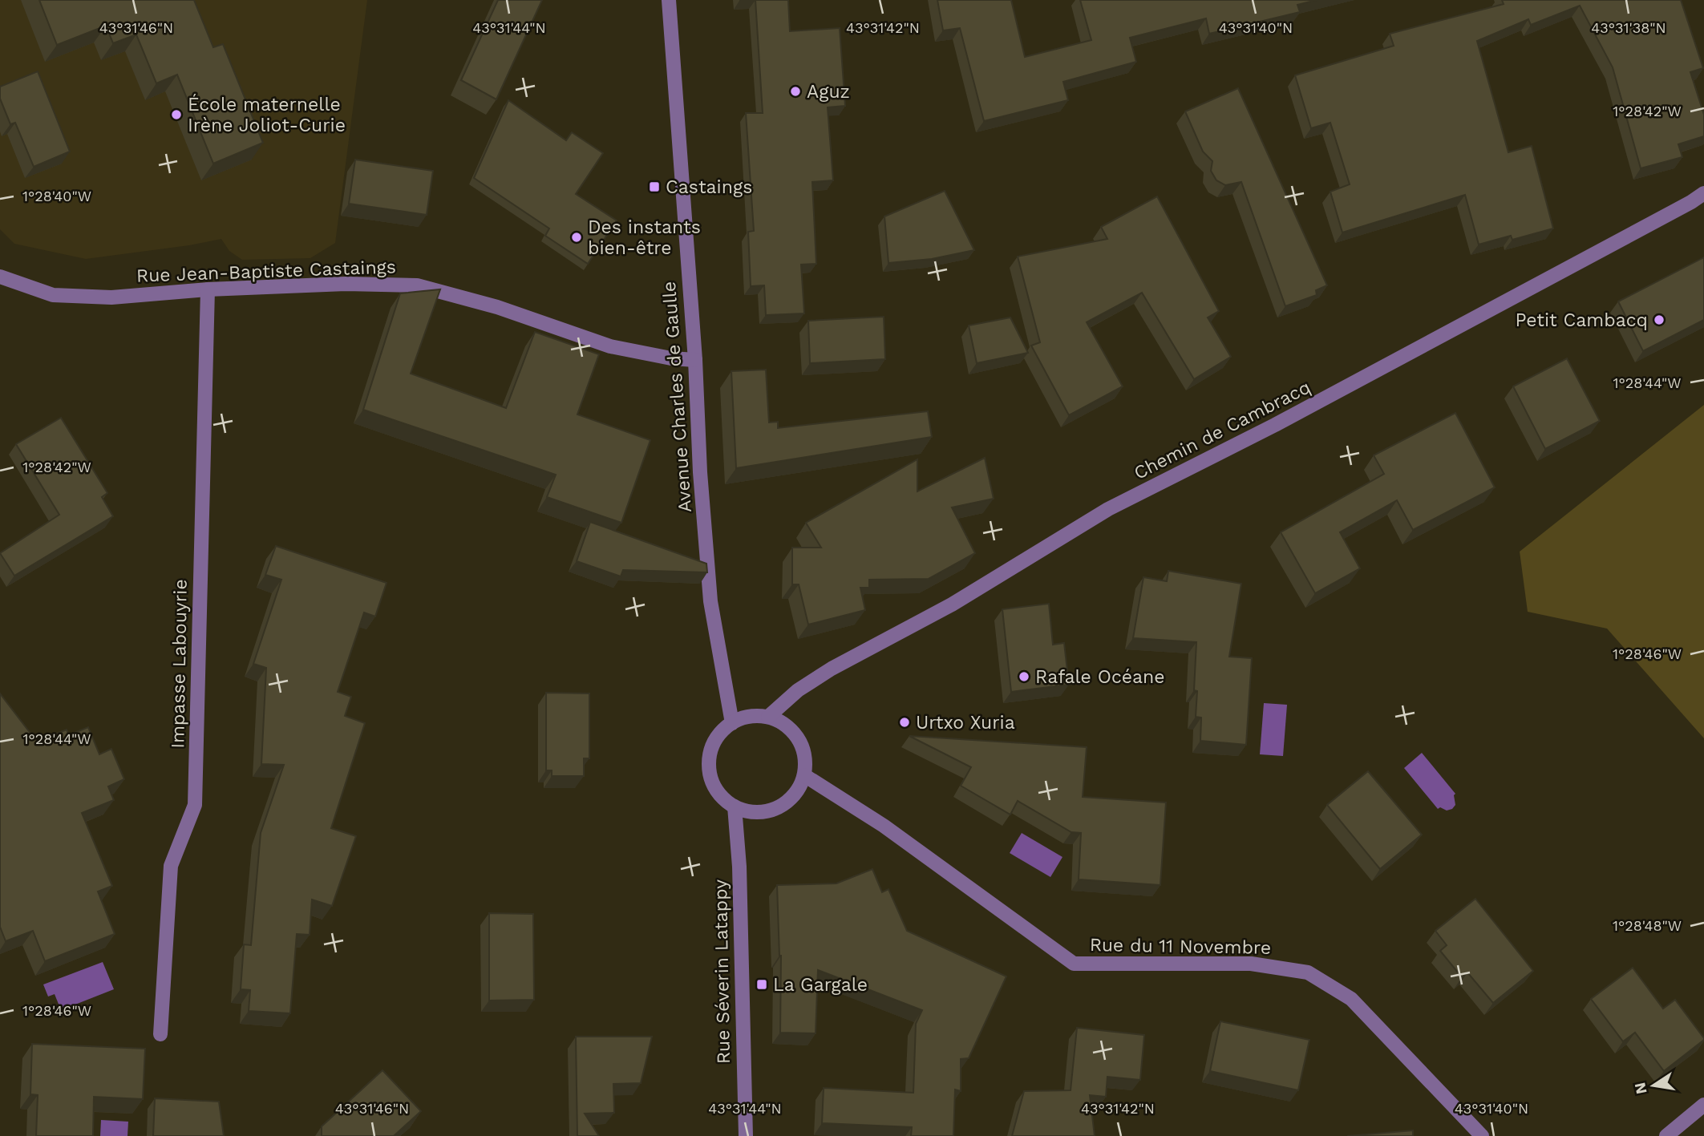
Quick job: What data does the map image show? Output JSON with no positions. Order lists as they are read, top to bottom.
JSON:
{
  "streets": {
    "street": [
      "Rue Jean-Baptiste Castaings",
      "Avenue Charles de Gaulle",
      "Chemin de Cambracq",
      "Impasse Labouyrie",
      "Rue du 11 Novembre",
      "Rue Séverin Latappy"
    ]
  },
  "crossings": [
    ["Rue Jean-Baptiste Castaings", "Avenue Charles de Gaulle"],
    ["Rue Jean-Baptiste Castaings", "Impasse Labouyrie"],
    ["Avenue Charles de Gaulle", "Chemin de Cambracq"],
    ["Avenue Charles de Gaulle", "Rue du 11 Novembre"],
    ["Avenue Charles de Gaulle", "Rue Séverin Latappy"],
    ["Chemin de Cambracq", "Rue du 11 Novembre"],
    ["Chemin de Cambracq", "Rue Séverin Latappy"],
    ["Rue du 11 Novembre", "Rue Séverin Latappy"]
  ],
  "places": {
    "other": [
      "Aguz",
      "École maternelle Irène Joliot-Curie",
      "Des instants bien-être",
      "Petit Cambacq",
      "Rafale Océane",
      "Urtxo Xuria"
    ],
    "transit": ["Castaings", "La Gargale"]
  },
  "north": "left",
  "coordinates": [
    "43°31'46\"N",
    "43°31'44\"N",
    "43°31'42\"N",
    "43°31'40\"N",
    "43°31'38\"N",
    "1°28'42\"W",
    "1°28'40\"W",
    "1°28'44\"W",
    "1°28'46\"W",
    "1°28'48\"W"
  ]
}
